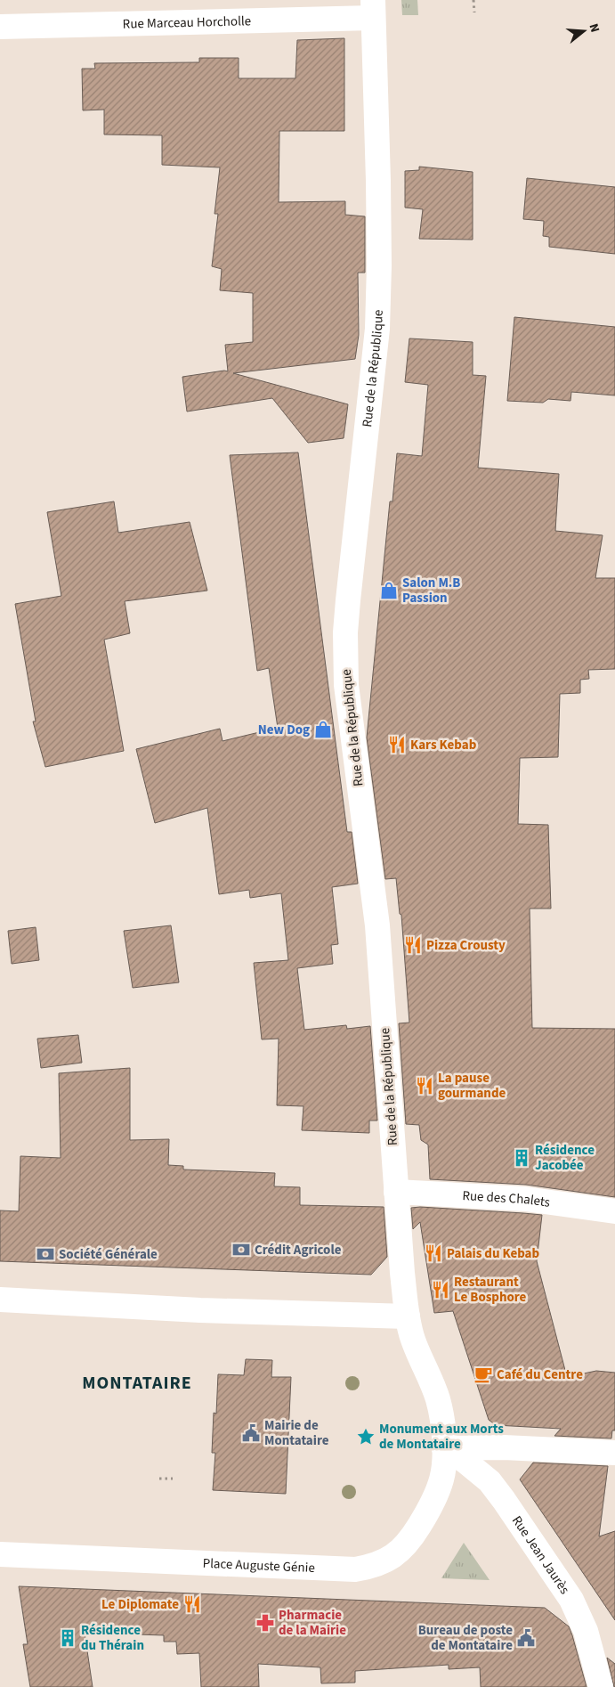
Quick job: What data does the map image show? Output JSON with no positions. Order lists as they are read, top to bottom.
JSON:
{
  "streets": {
    "street": [
      "Rue Marceau Horcholle",
      "Rue de la République",
      "Rue des Chalets",
      "Rue Jean Jaurès",
      "Place Auguste Génie"
    ]
  },
  "crossings": [
    ["Rue Marceau Horcholle", "Rue de la République"],
    ["Rue de la République", "Rue des Chalets"],
    ["Rue de la République", "Rue Jean Jaurès"],
    ["Rue de la République", "Place Auguste Génie"],
    ["Rue Jean Jaurès", "Place Auguste Génie"]
  ],
  "districts": ["MONTATAIRE"],
  "places": {
    "shop": ["Salon M.B Passion", "New Dog"],
    "restaurant": [
      "Kars Kebab",
      "Pizza Crousty",
      "La pause gourmande",
      "Palais du Kebab",
      "Restaurant Le Bosphore",
      "Le Diplomate"
    ],
    "building": ["Résidence Jacobée", "Résidence du Thérain"],
    "bank": ["Crédit Agricole", "Société Générale"],
    "cafe": ["Café du Centre"],
    "public building": ["Mairie de Montataire", "Bureau de poste de Montataire"],
    "place": ["Monument aux Morts de Montataire"],
    "pharmacy": ["Pharmacie de la Mairie"]
  },
  "north": "right"
}
